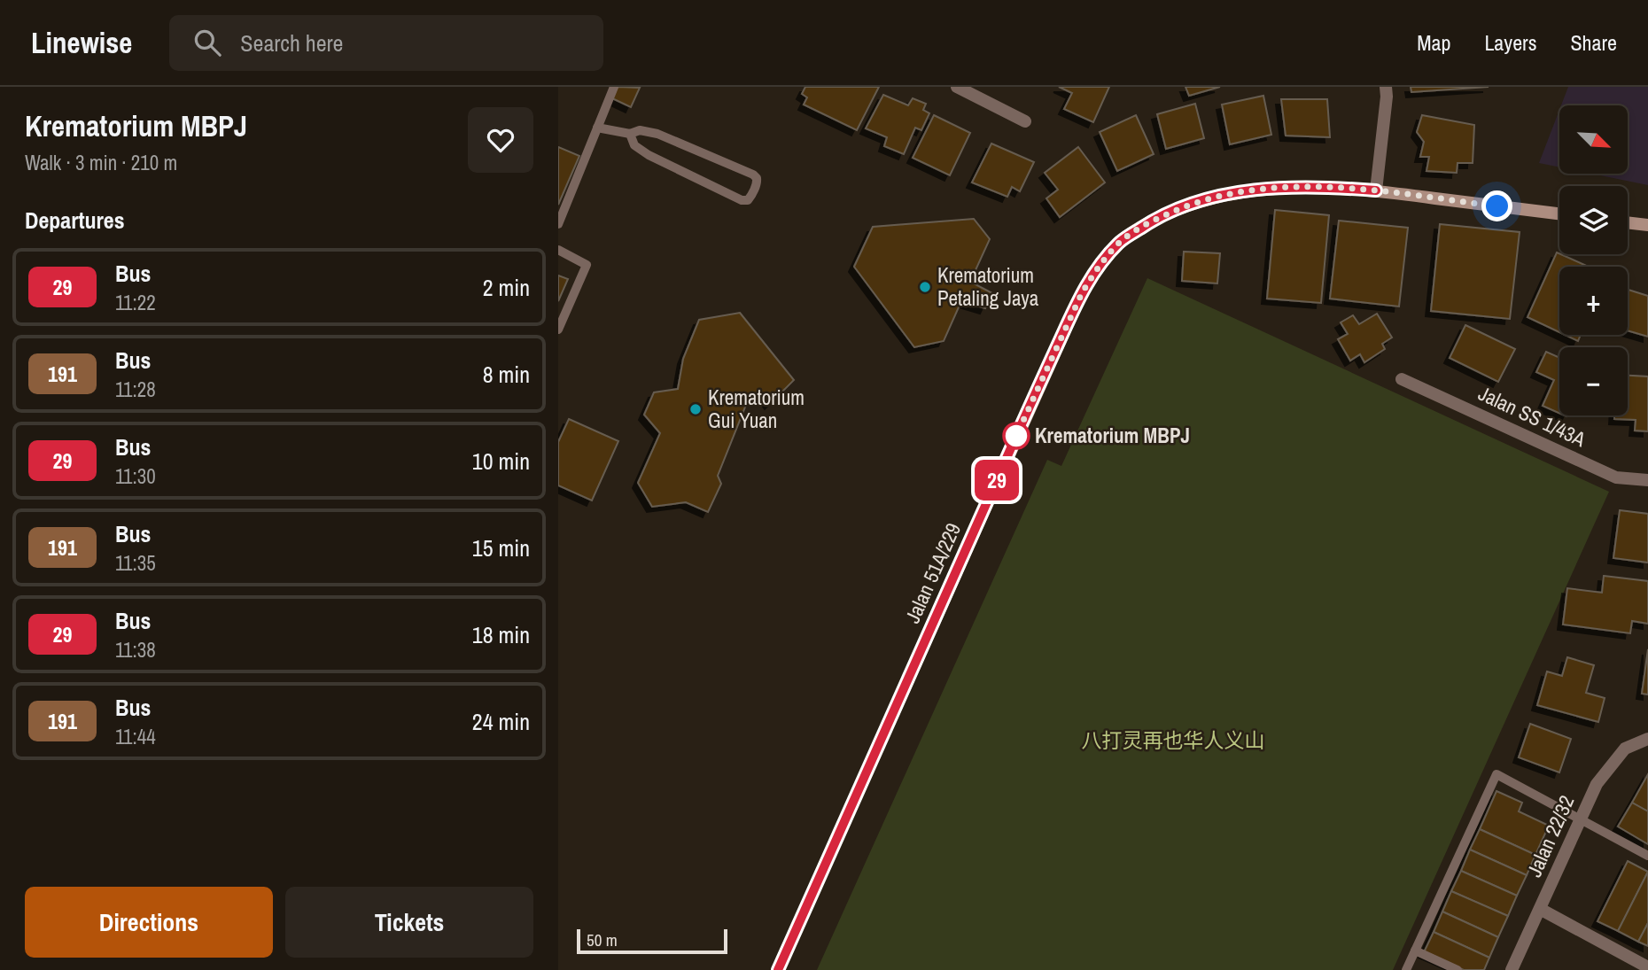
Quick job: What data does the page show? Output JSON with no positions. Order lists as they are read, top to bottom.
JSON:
{
  "streets": {
    "street": ["Jalan SS 1/43A", "Jalan 51A/229", "Jalan 22/32"]
  },
  "parks": ["八打灵再也华人义山"],
  "places": ["Krematorium Petaling Jaya", "Krematorium Gui Yuan", "Krematorium MBPJ"],
  "lines": ["bus line 29"],
  "scale_bar": "50 m",
  "north": "bottom right",
  "page": {
    "header": "Linewise",
    "search": "Search here",
    "nav": ["Map", "Layers", "Share"],
    "heading": [
      ["Krematorium MBPJ", "Walk · 3 min · 210 m"],
      "Departures"
    ],
    "on_map": "29",
    "map_buttons": ["+", "−"],
    "list": [
      {
        "mark": "29",
        "name": "Bus",
        "note": "11:22",
        "value": "2 min"
      },
      {
        "mark": "191",
        "name": "Bus",
        "note": "11:28",
        "value": "8 min"
      },
      {
        "mark": "29",
        "name": "Bus",
        "note": "11:30",
        "value": "10 min"
      },
      {
        "mark": "191",
        "name": "Bus",
        "note": "11:35",
        "value": "15 min"
      },
      {
        "mark": "29",
        "name": "Bus",
        "note": "11:38",
        "value": "18 min"
      },
      {
        "mark": "191",
        "name": "Bus",
        "note": "11:44",
        "value": "24 min"
      }
    ],
    "buttons": ["Directions", "Tickets"],
    "scale": "50 m"
  }
}
